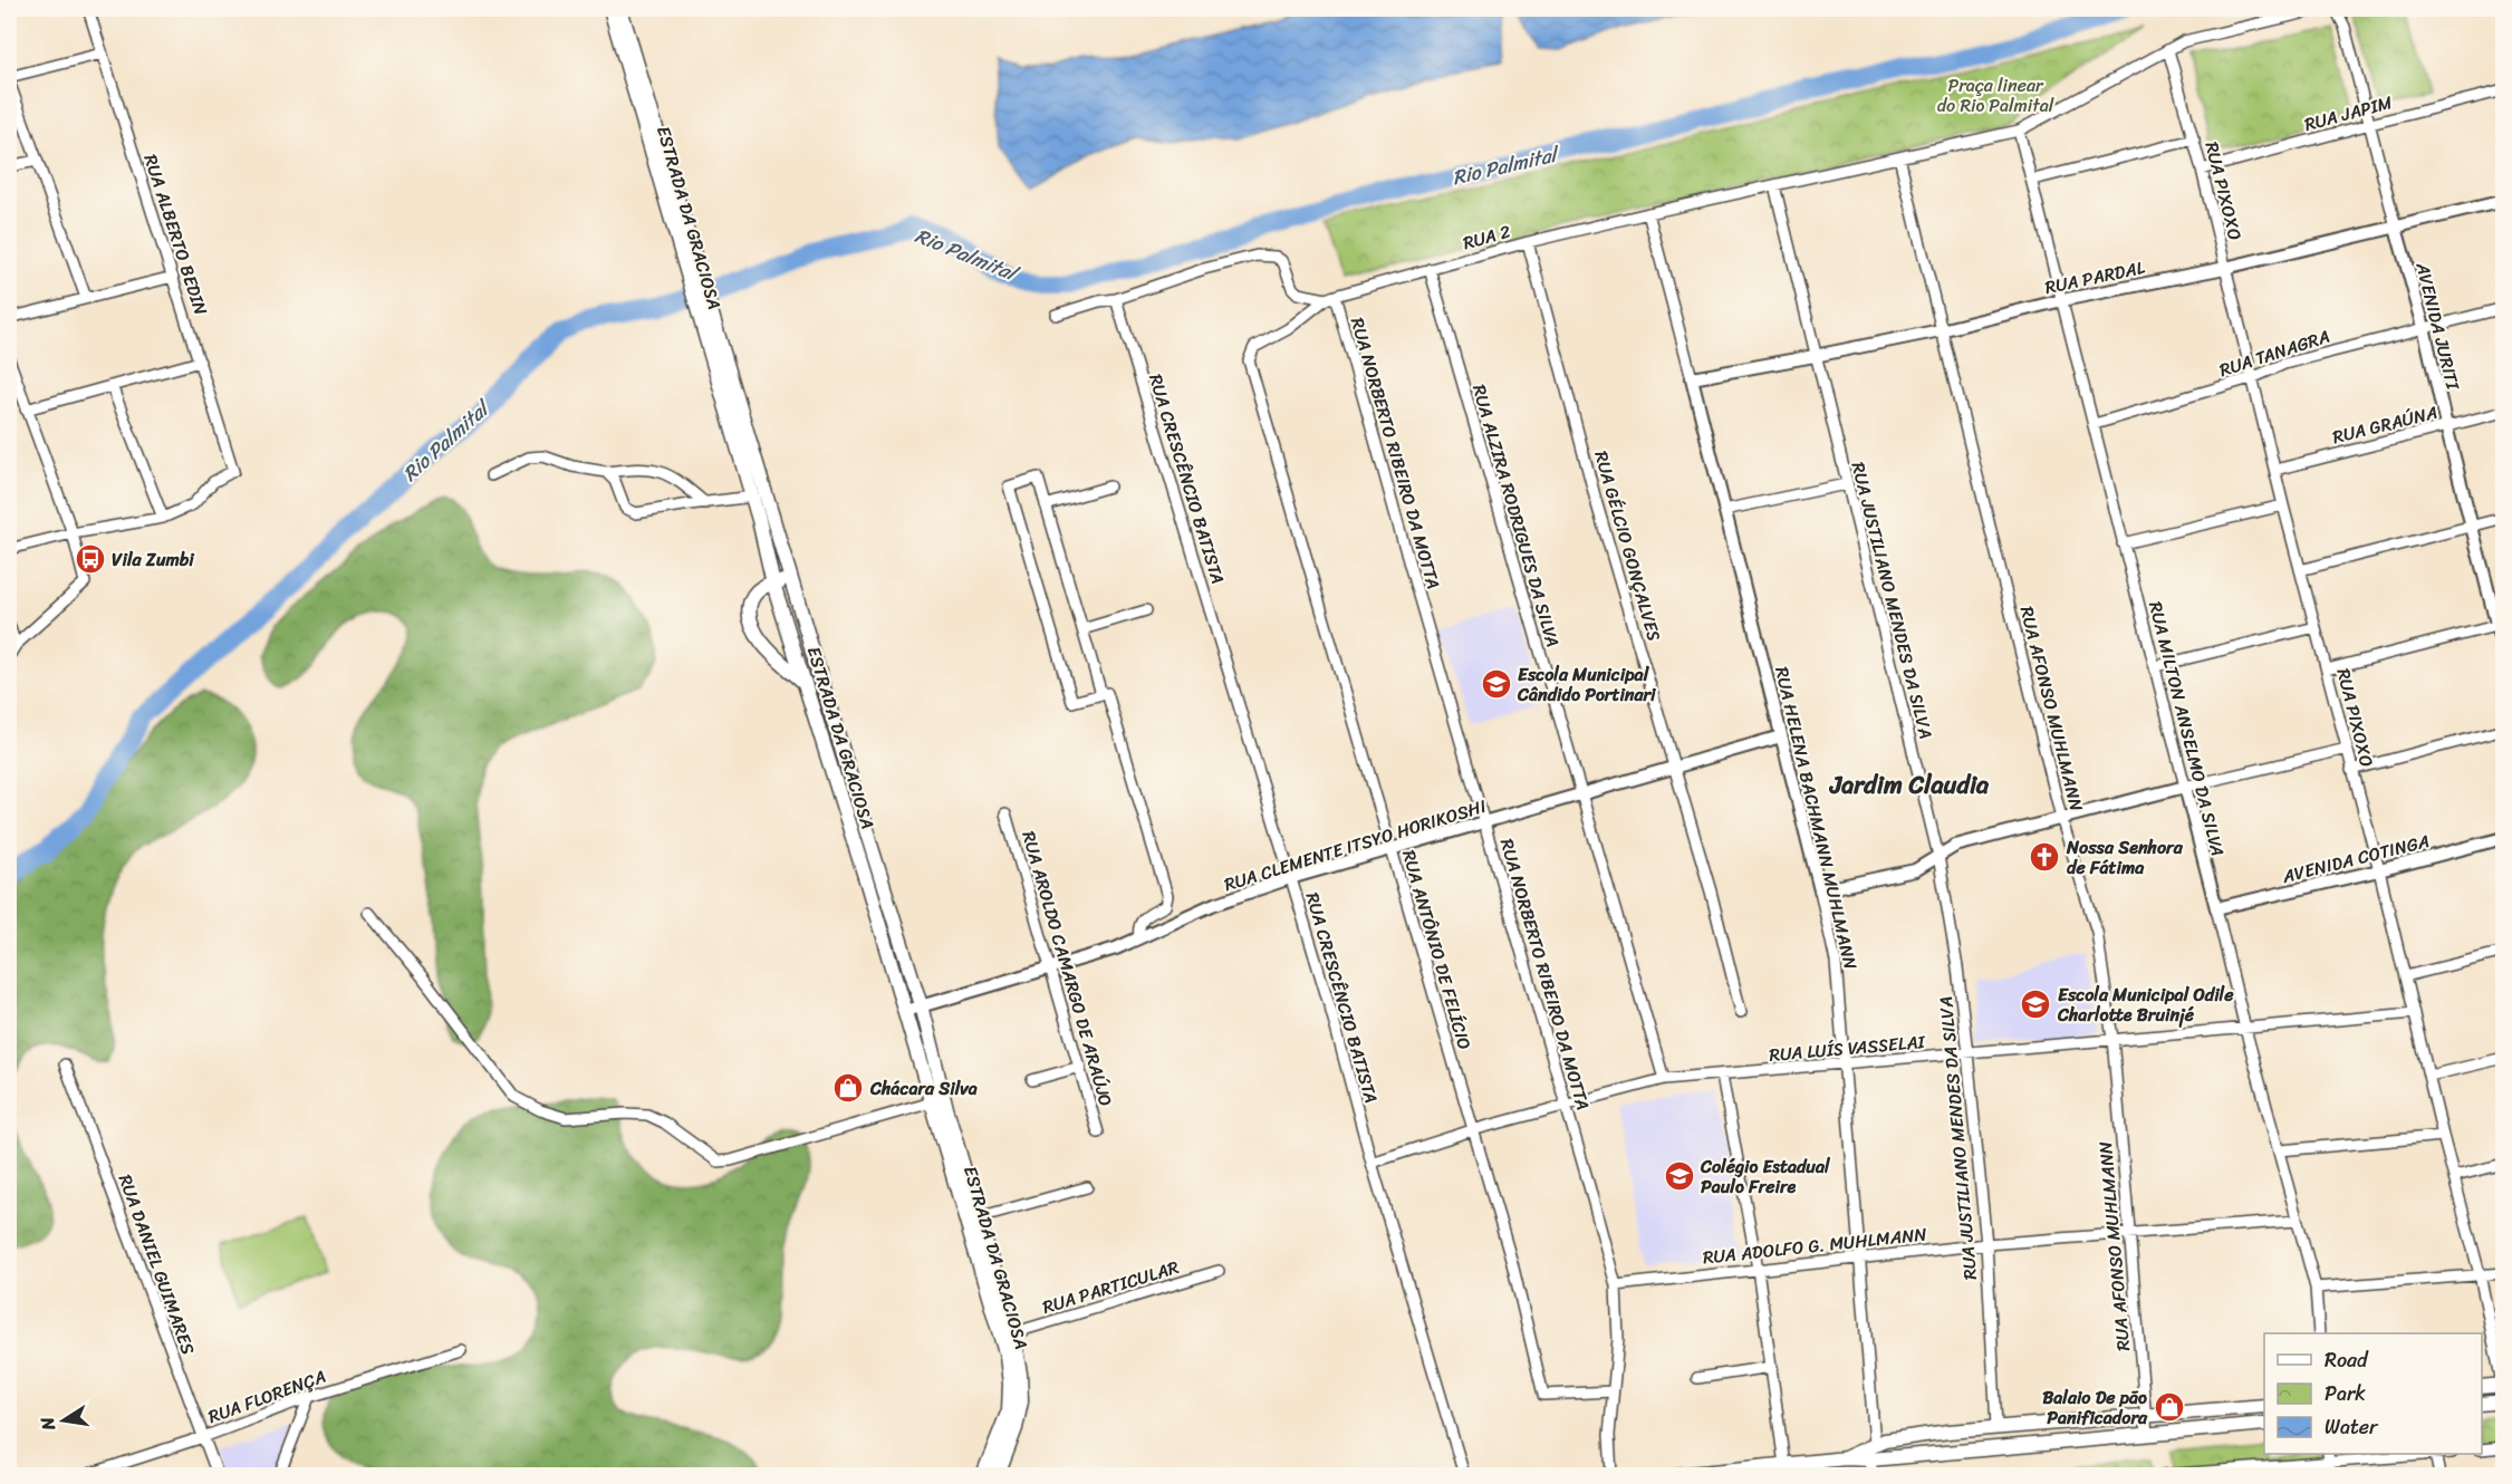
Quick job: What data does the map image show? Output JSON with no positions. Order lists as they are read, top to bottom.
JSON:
{
  "streets": {
    "main road": ["ESTRADA DA GRACIOSA"],
    "street": [
      "RUA JAPIM",
      "RUA PIXOXO",
      "RUA ALBERTO BEDIN",
      "RUA 2",
      "RUA PARDAL",
      "AVENIDA JURITI",
      "RUA TANAGRA",
      "RUA GRAÚNA",
      "RUA NORBERTO RIBEIRO DA MOTTA",
      "RUA CRESCÊNCIO BATISTA",
      "RUA ALZIRA RODRIGUES DA SILVA",
      "RUA GÉLCIO GONÇALVES",
      "RUA JUSTILIANO MENDES DA SILVA",
      "RUA AFONSO MUHLMANN",
      "RUA MILTON ANSELMO DA SILVA",
      "RUA HELENA BACHMANN MUHLMANN",
      "RUA CLEMENTE ITSYO HORIKOSHI",
      "AVENIDA COTINGA",
      "RUA ANTÔNIO DE FELÍCIO",
      "RUA AROLDO CAMARGO DE ARAÚJO",
      "RUA LUÍS VASSELAI",
      "RUA ADOLFO G. MUHLMANN",
      "RUA DANIEL GUIMARES",
      "RUA PARTICULAR",
      "RUA FLORENÇA"
    ]
  },
  "crossings": [
    ["RUA JAPIM", "RUA PIXOXO"],
    ["RUA JAPIM", "AVENIDA JURITI"],
    ["RUA PIXOXO", "RUA 2"],
    ["RUA PIXOXO", "RUA PARDAL"],
    ["RUA PIXOXO", "RUA TANAGRA"],
    ["RUA PIXOXO", "RUA GRAÚNA"],
    ["RUA PIXOXO", "AVENIDA COTINGA"],
    ["RUA PIXOXO", "RUA LUÍS VASSELAI"],
    ["ESTRADA DA GRACIOSA", "RUA CLEMENTE ITSYO HORIKOSHI"],
    ["ESTRADA DA GRACIOSA", "RUA PARTICULAR"],
    ["RUA 2", "RUA NORBERTO RIBEIRO DA MOTTA"],
    ["RUA 2", "RUA ALZIRA RODRIGUES DA SILVA"],
    ["RUA 2", "RUA GÉLCIO GONÇALVES"],
    ["RUA 2", "RUA JUSTILIANO MENDES DA SILVA"],
    ["RUA 2", "RUA AFONSO MUHLMANN"],
    ["RUA 2", "RUA MILTON ANSELMO DA SILVA"],
    ["RUA 2", "RUA HELENA BACHMANN MUHLMANN"],
    ["RUA 2", "RUA ANTÔNIO DE FELÍCIO"],
    ["RUA PARDAL", "AVENIDA JURITI"],
    ["RUA PARDAL", "RUA JUSTILIANO MENDES DA SILVA"],
    ["RUA PARDAL", "RUA AFONSO MUHLMANN"],
    ["RUA PARDAL", "RUA MILTON ANSELMO DA SILVA"],
    ["RUA PARDAL", "RUA HELENA BACHMANN MUHLMANN"],
    ["AVENIDA JURITI", "RUA TANAGRA"],
    ["AVENIDA JURITI", "RUA GRAÚNA"],
    ["RUA TANAGRA", "RUA MILTON ANSELMO DA SILVA"],
    ["RUA NORBERTO RIBEIRO DA MOTTA", "RUA CLEMENTE ITSYO HORIKOSHI"],
    ["RUA NORBERTO RIBEIRO DA MOTTA", "RUA ANTÔNIO DE FELÍCIO"],
    ["RUA NORBERTO RIBEIRO DA MOTTA", "RUA LUÍS VASSELAI"],
    ["RUA NORBERTO RIBEIRO DA MOTTA", "RUA ADOLFO G. MUHLMANN"],
    ["RUA CRESCÊNCIO BATISTA", "RUA CLEMENTE ITSYO HORIKOSHI"],
    ["RUA CRESCÊNCIO BATISTA", "RUA LUÍS VASSELAI"],
    ["RUA ALZIRA RODRIGUES DA SILVA", "RUA CLEMENTE ITSYO HORIKOSHI"],
    ["RUA ALZIRA RODRIGUES DA SILVA", "RUA LUÍS VASSELAI"],
    ["RUA GÉLCIO GONÇALVES", "RUA CLEMENTE ITSYO HORIKOSHI"],
    ["RUA JUSTILIANO MENDES DA SILVA", "RUA LUÍS VASSELAI"],
    ["RUA JUSTILIANO MENDES DA SILVA", "RUA ADOLFO G. MUHLMANN"],
    ["RUA AFONSO MUHLMANN", "RUA LUÍS VASSELAI"],
    ["RUA AFONSO MUHLMANN", "RUA ADOLFO G. MUHLMANN"],
    ["RUA MILTON ANSELMO DA SILVA", "AVENIDA COTINGA"],
    ["RUA MILTON ANSELMO DA SILVA", "RUA LUÍS VASSELAI"],
    ["RUA MILTON ANSELMO DA SILVA", "RUA ADOLFO G. MUHLMANN"],
    ["RUA HELENA BACHMANN MUHLMANN", "RUA CLEMENTE ITSYO HORIKOSHI"],
    ["RUA HELENA BACHMANN MUHLMANN", "RUA LUÍS VASSELAI"],
    ["RUA HELENA BACHMANN MUHLMANN", "RUA ADOLFO G. MUHLMANN"],
    ["RUA CLEMENTE ITSYO HORIKOSHI", "RUA ANTÔNIO DE FELÍCIO"],
    ["RUA CLEMENTE ITSYO HORIKOSHI", "RUA AROLDO CAMARGO DE ARAÚJO"],
    ["RUA ANTÔNIO DE FELÍCIO", "RUA LUÍS VASSELAI"],
    ["RUA DANIEL GUIMARES", "RUA FLORENÇA"]
  ],
  "districts": ["Jardim Claudia"],
  "water": ["Rio Palmital"],
  "parks": ["Praça linear do Rio Palmital"],
  "places": {
    "bus stop": ["Vila Zumbi"],
    "school or university": ["Escola Municipal Cândido Portinari", "Escola Municipal Odile Charlotte Bruinjé", "Colégio Estadual Paulo Freire"],
    "church": ["Nossa Senhora de Fátima"],
    "shop": ["Chácara Silva", "Balaio De pão Panificadora"]
  },
  "legend": ["Road", "Park", "Water"],
  "north": "left"
}
